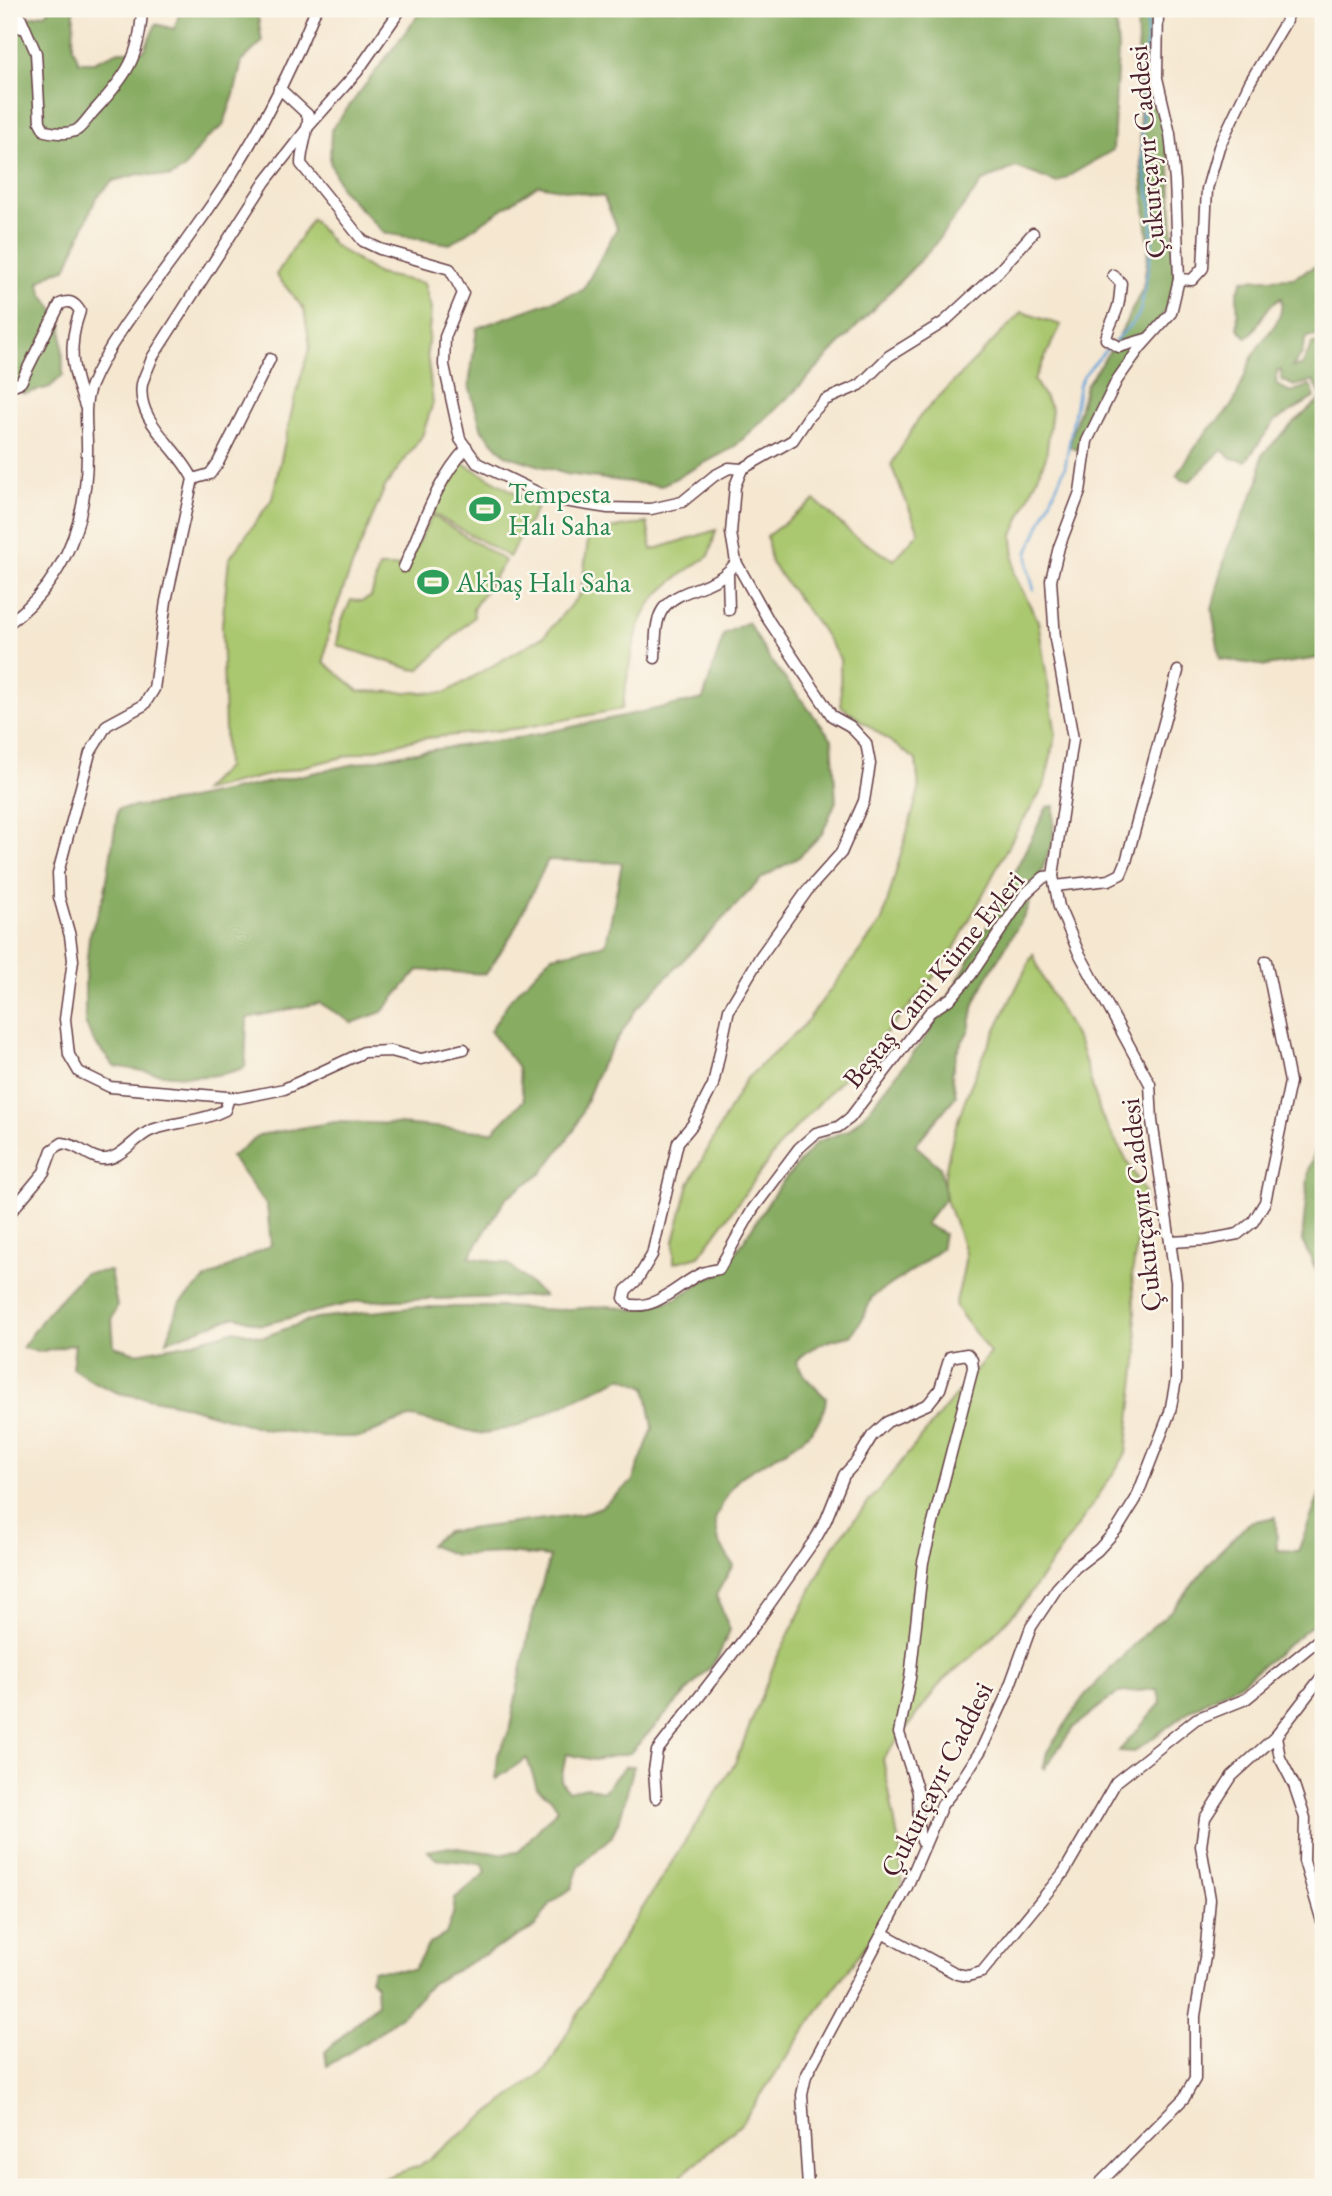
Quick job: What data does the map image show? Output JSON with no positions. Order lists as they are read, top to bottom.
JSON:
{
  "streets": {
    "street": ["Çukurçayır Caddesi", "Beştaş Cami Küme Evleri"]
  },
  "crossings": [
    ["Çukurçayır Caddesi", "Beştaş Cami Küme Evleri"]
  ],
  "places": {
    "sports": ["Tempesta Halı Saha", "Akbaş Halı Saha"]
  }
}
